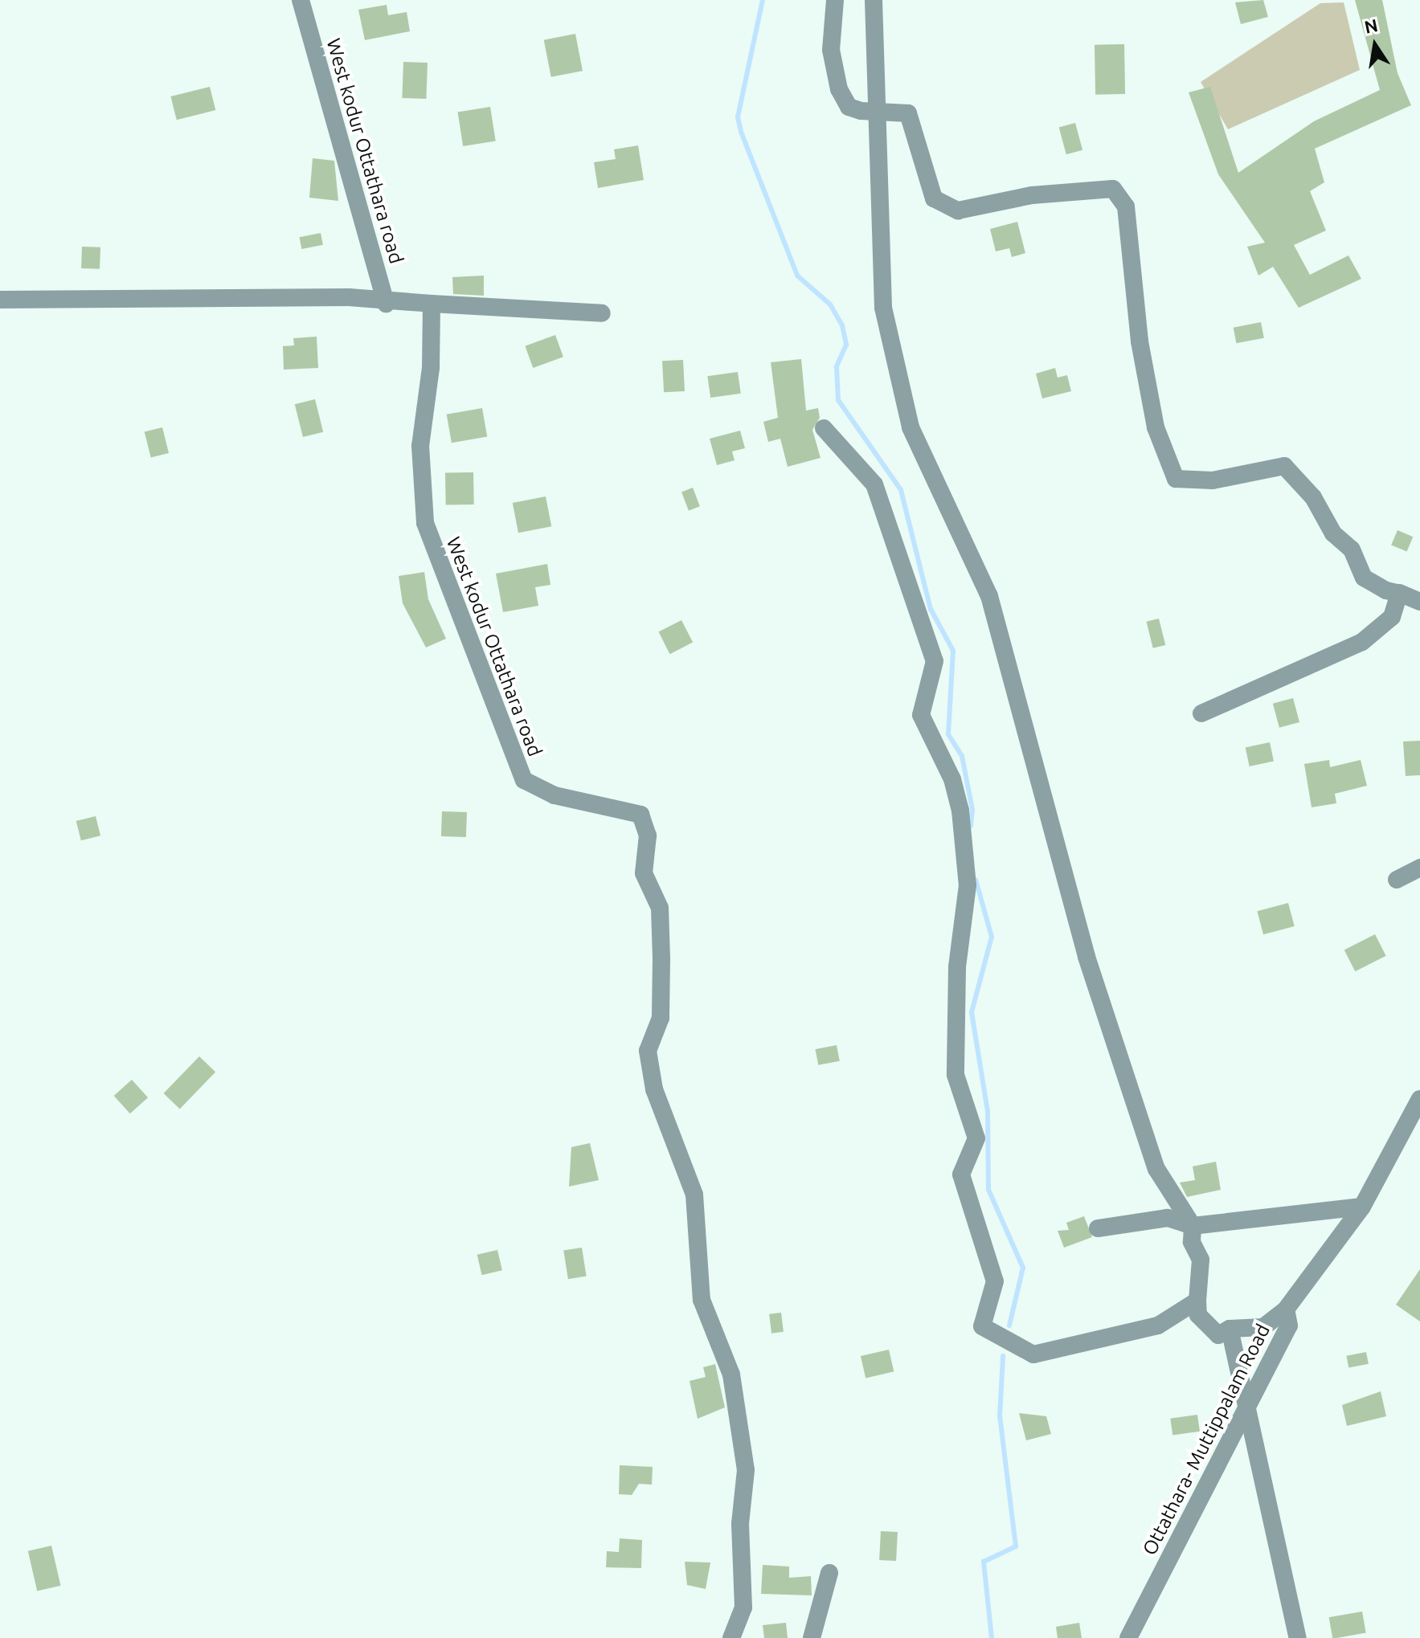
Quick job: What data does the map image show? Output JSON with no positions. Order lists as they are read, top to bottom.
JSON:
{
  "streets": {
    "street": ["West kodur Ottathara road", "Ottathara- Muttippalam Road"]
  },
  "north": "top"
}
